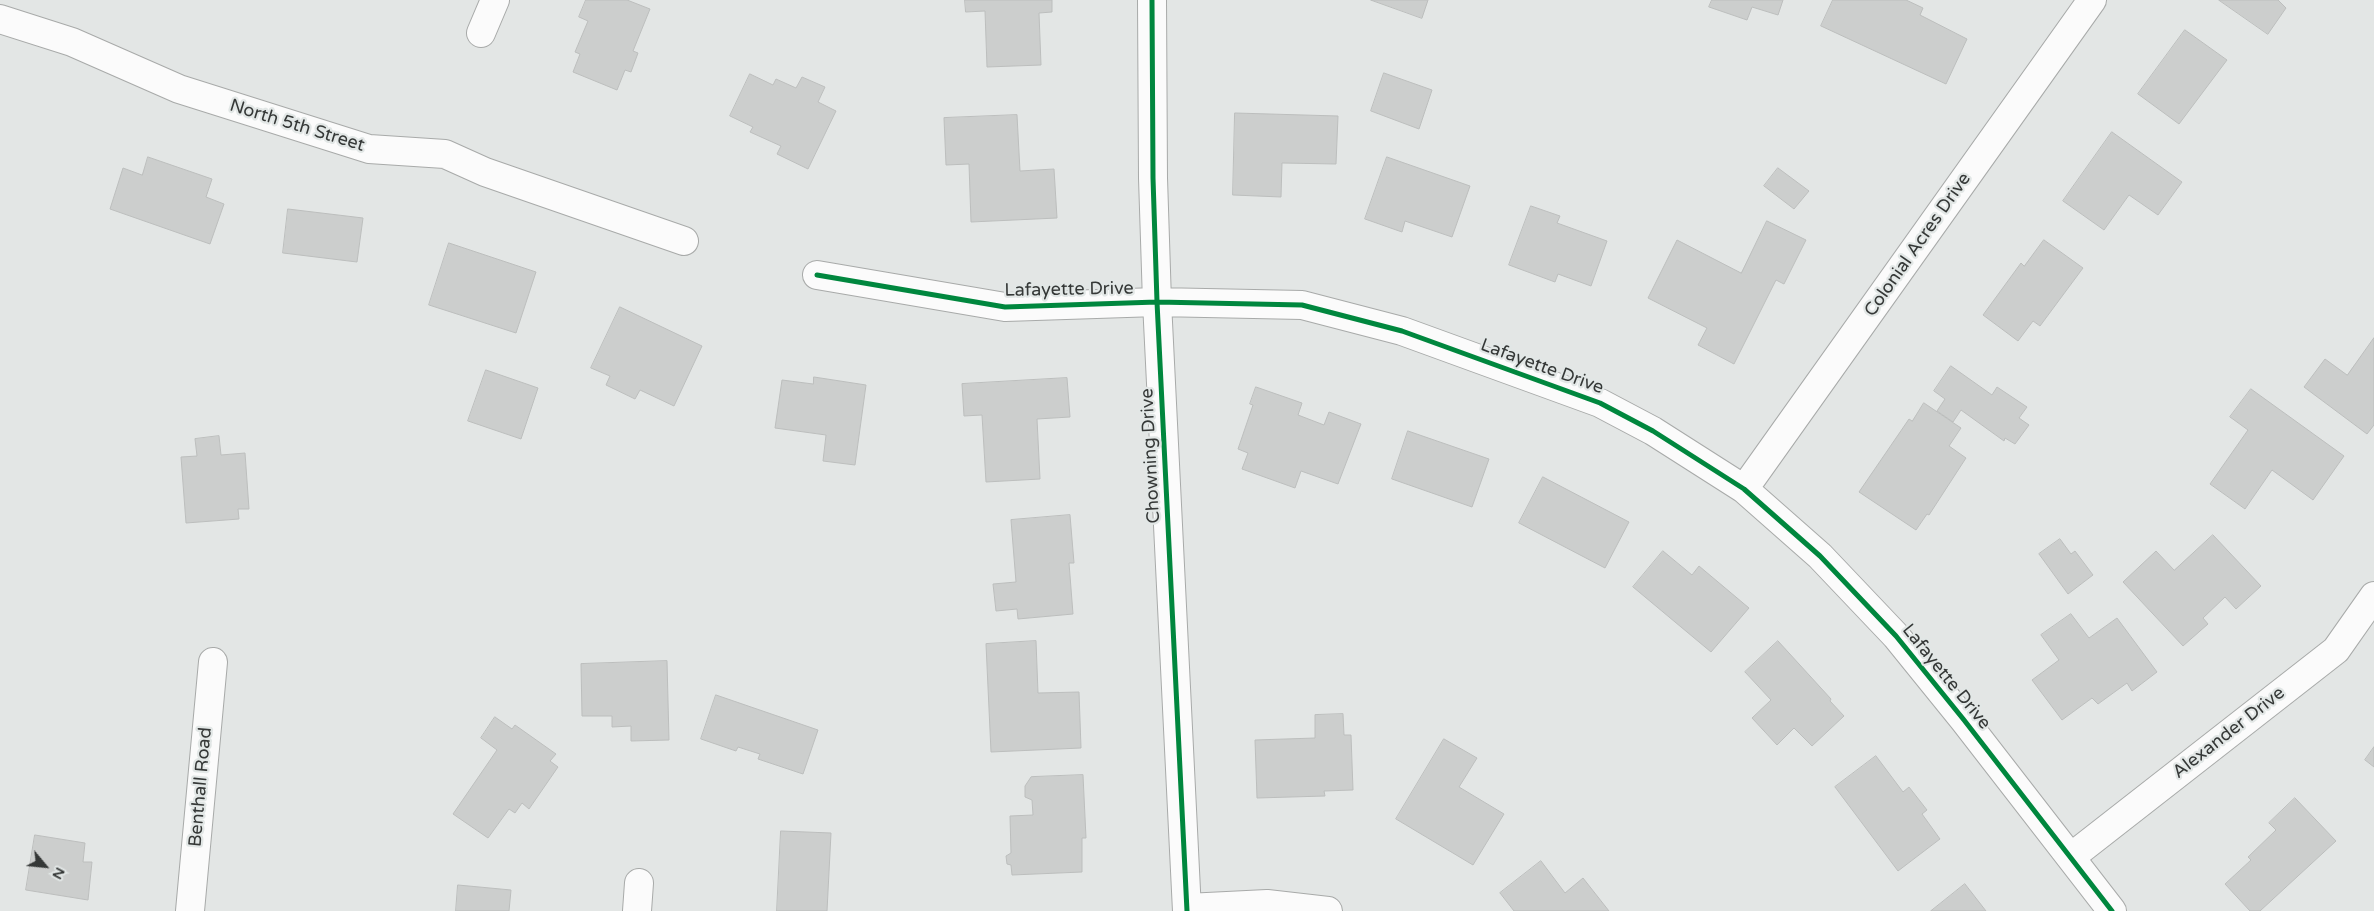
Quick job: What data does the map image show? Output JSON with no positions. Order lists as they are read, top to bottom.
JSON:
{
  "streets": {
    "street": [
      "North 5th Street",
      "Colonial Acres Drive",
      "Lafayette Drive",
      "Chowning Drive",
      "Alexander Drive",
      "Benthall Road"
    ]
  },
  "crossings": [
    ["Colonial Acres Drive", "Lafayette Drive"],
    ["Lafayette Drive", "Chowning Drive"],
    ["Lafayette Drive", "Alexander Drive"]
  ],
  "north": "bottom right"
}
